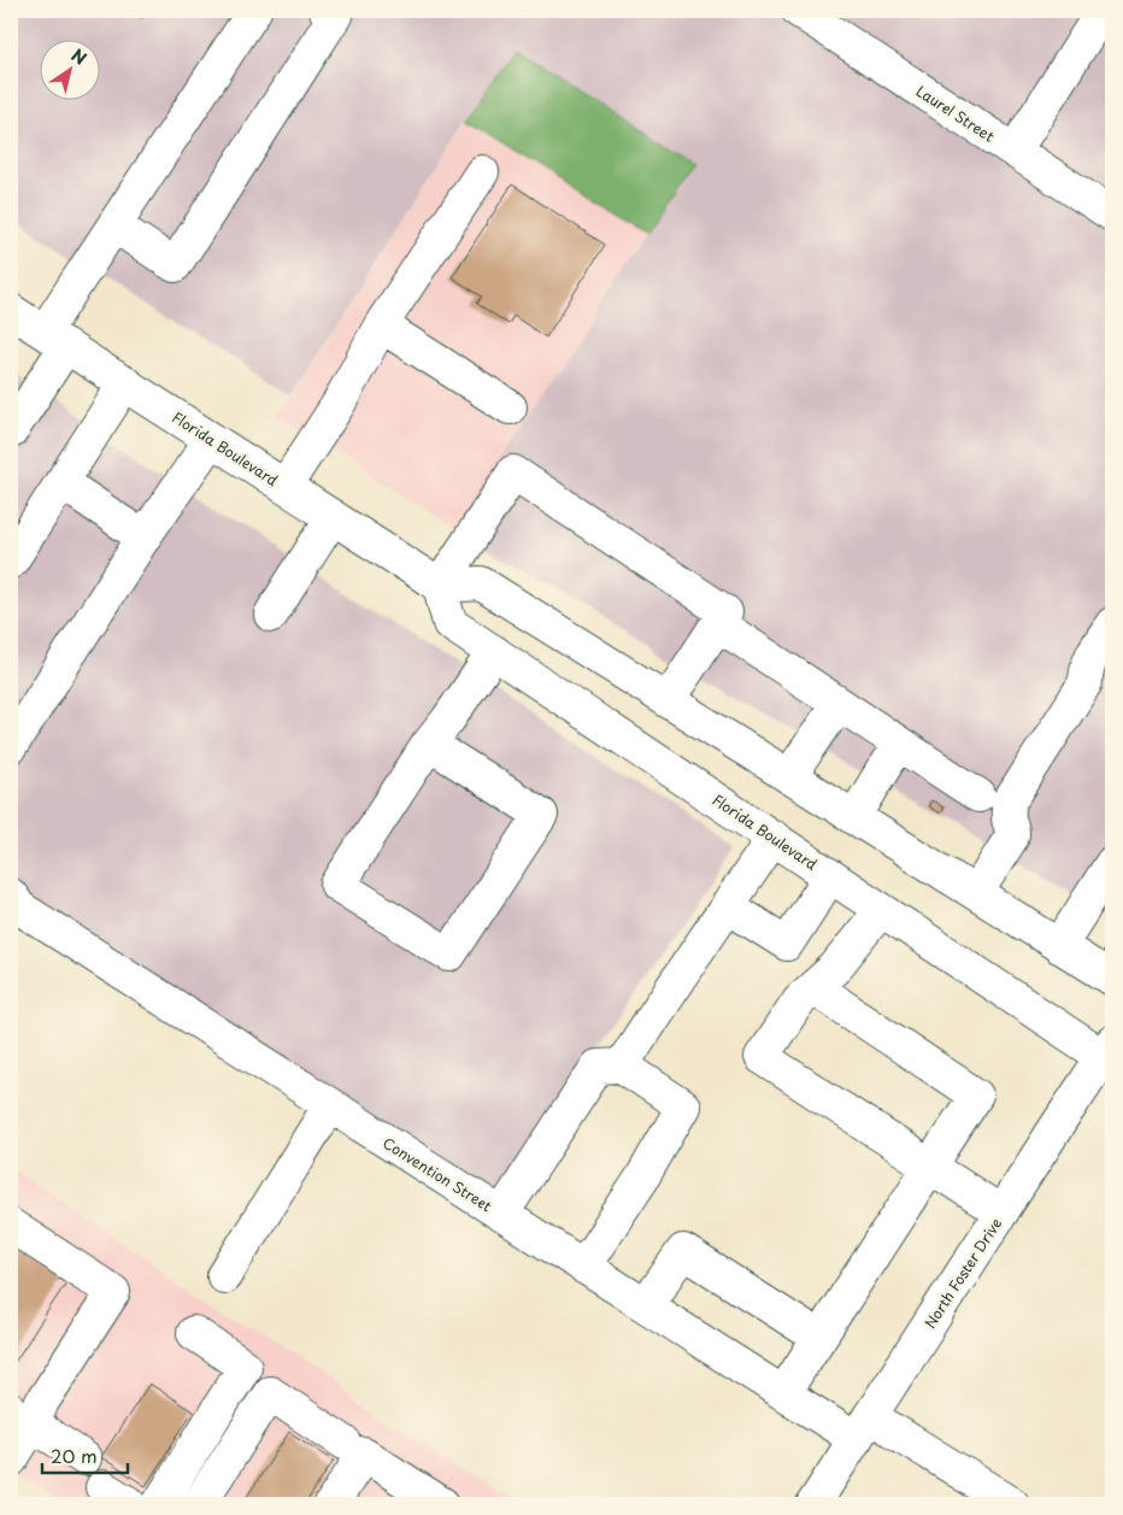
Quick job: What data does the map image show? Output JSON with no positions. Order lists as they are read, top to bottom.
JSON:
{
  "streets": {
    "main road": [
      "Laurel Street",
      "Florida Boulevard",
      "Convention Street",
      "North Foster Drive"
    ]
  },
  "crossings": [
    ["Florida Boulevard", "North Foster Drive"],
    ["Convention Street", "North Foster Drive"]
  ],
  "scale_bar": "20 m",
  "north": "top right"
}
